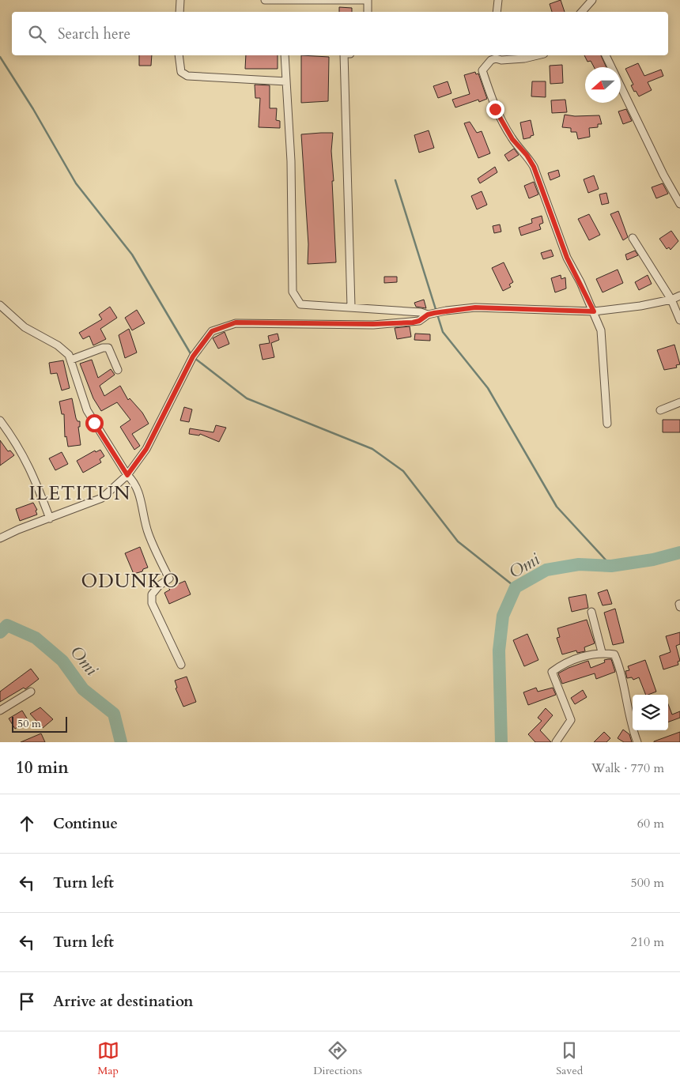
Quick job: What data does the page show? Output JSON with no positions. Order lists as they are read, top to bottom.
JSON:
{
  "districts": ["ILETITUN", "ODUNKO"],
  "water": ["Omi"],
  "scale_bar": "50 m",
  "north": "left",
  "page": {
    "search": "Search here",
    "scale": "50 m",
    "heading": ["10 min", "Walk · 770 m"],
    "list": [
      ["Continue", "60 m"],
      ["Turn left", "500 m"],
      ["Turn left", "210 m"],
      "Arrive at destination"
    ],
    "nav": ["Map", "Directions", "Saved"]
  }
}
